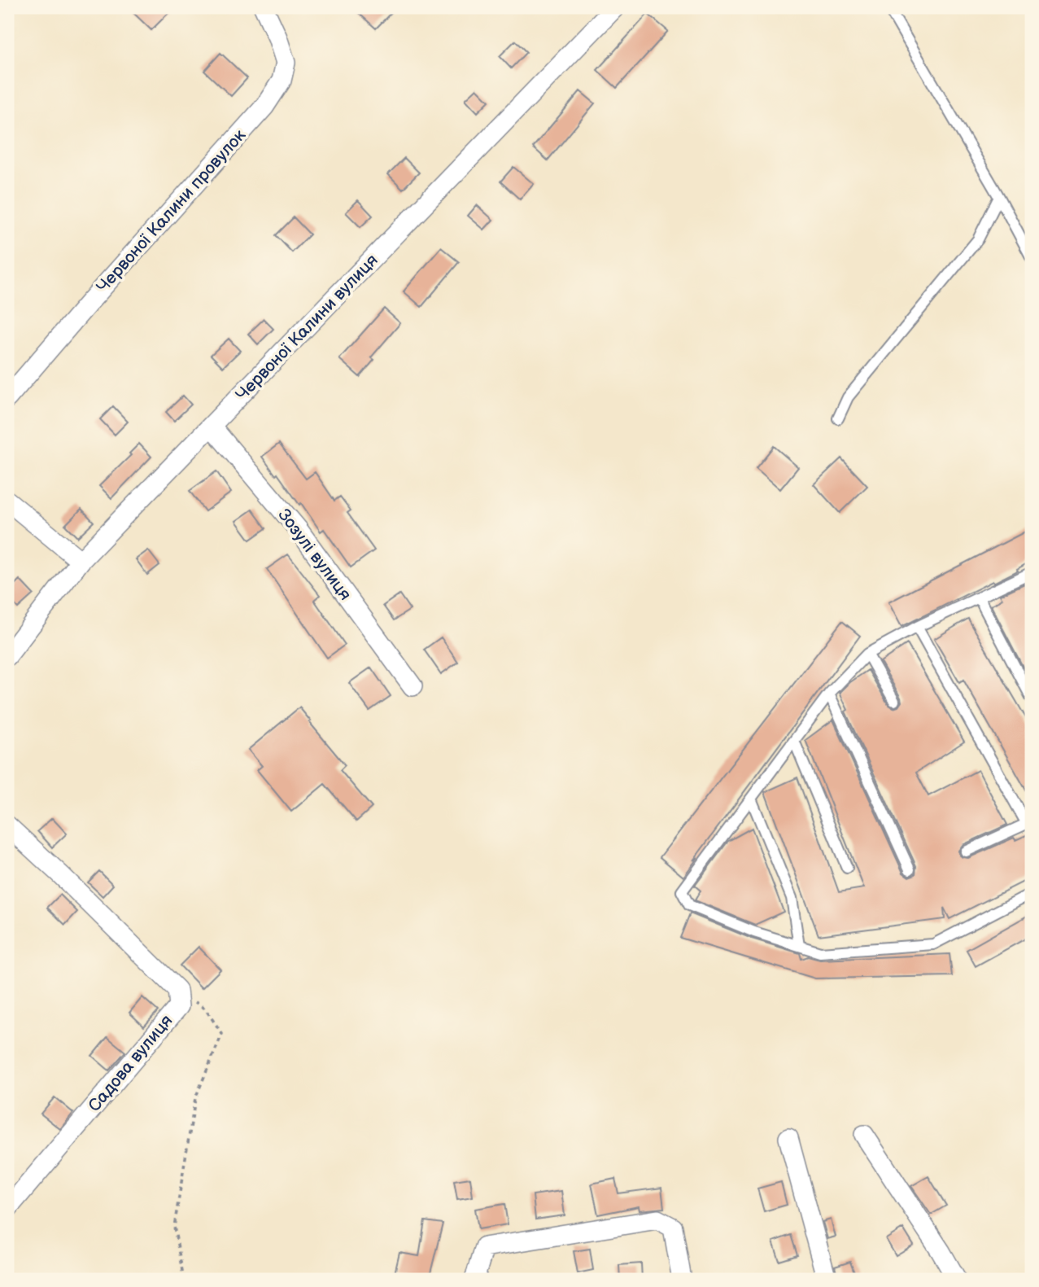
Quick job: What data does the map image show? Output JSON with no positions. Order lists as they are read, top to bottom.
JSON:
{
  "streets": {
    "street": [
      "Червоної Калини провулок",
      "Червоної Калини вулиця",
      "Зозулі вулиця",
      "Садова вулиця"
    ]
  },
  "crossings": [
    ["Червоної Калини вулиця", "Зозулі вулиця"]
  ]
}
